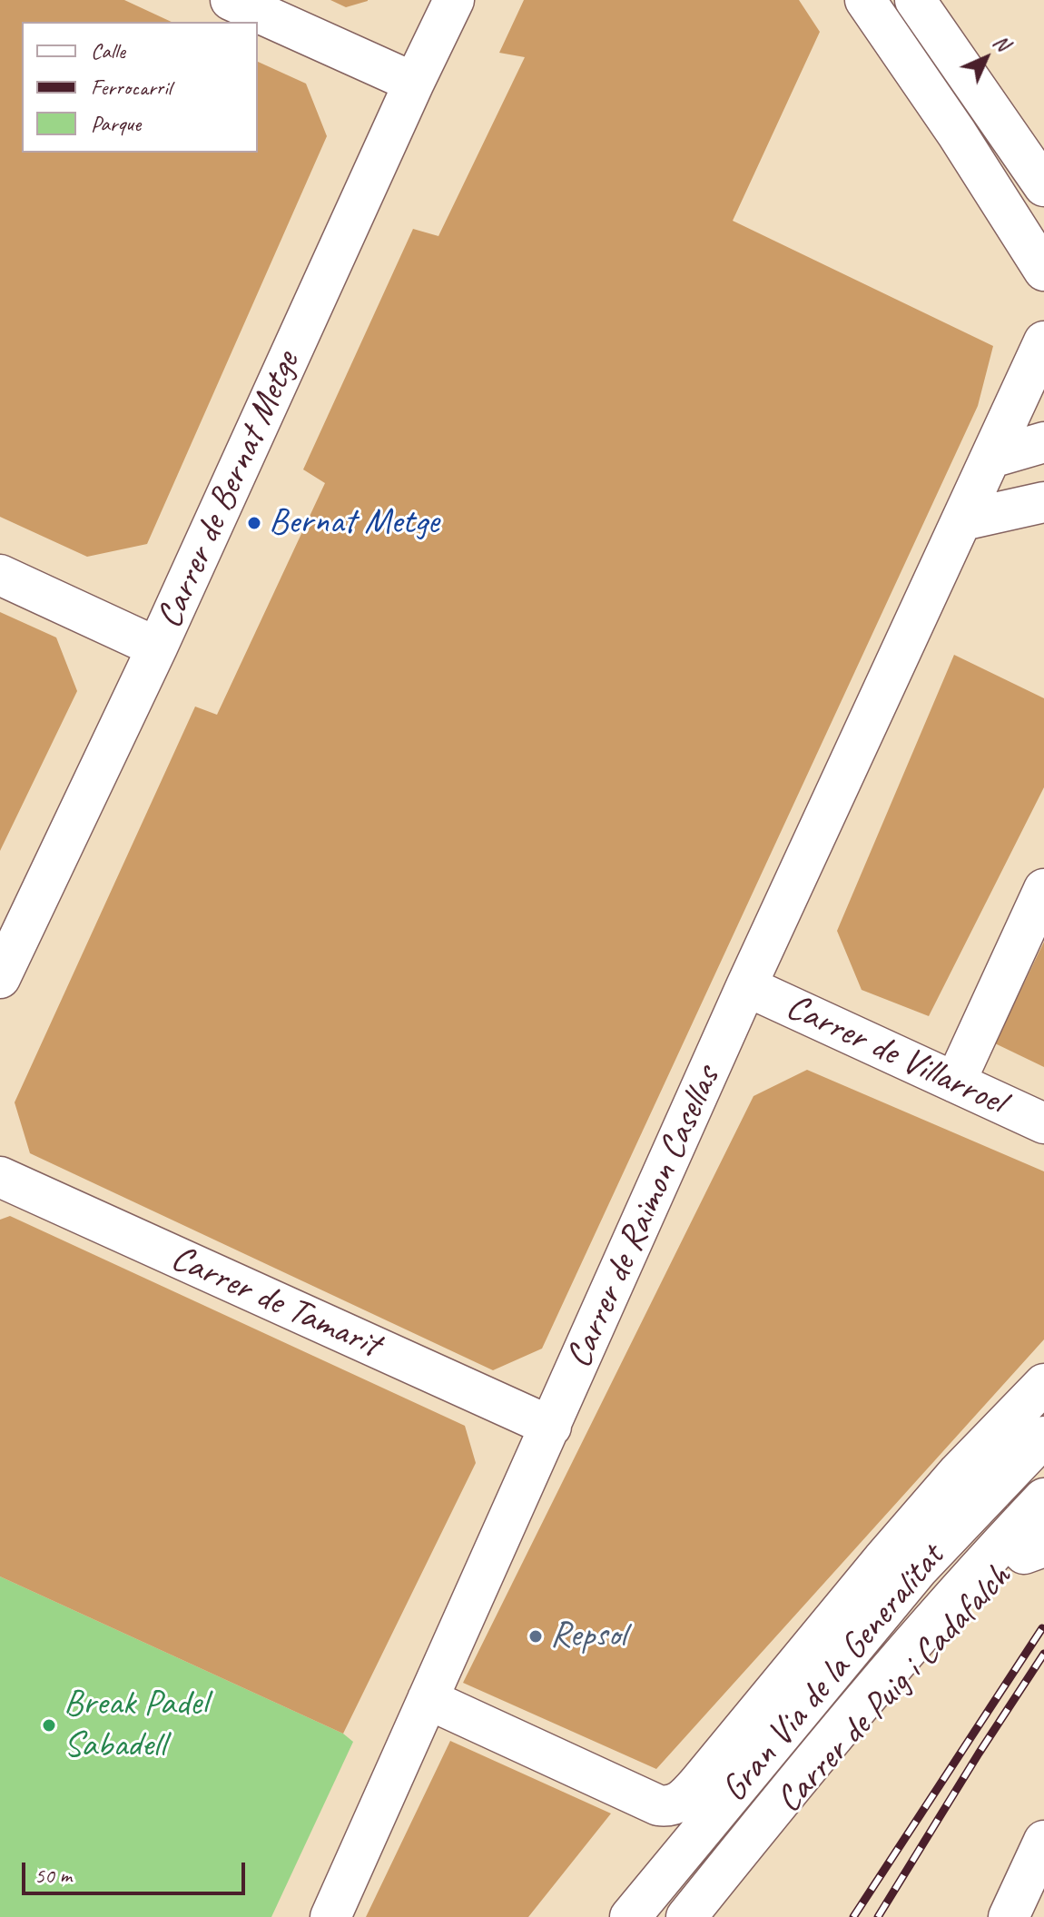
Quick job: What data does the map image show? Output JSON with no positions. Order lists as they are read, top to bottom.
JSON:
{
  "streets": {
    "street": [
      "Carrer de Bernat Metge",
      "Carrer de Villarroel",
      "Carrer de Raimon Casellas",
      "Carrer de Tamarit",
      "Gran Via de la Generalitat",
      "Carrer de Puig i Cadafalch"
    ]
  },
  "crossings": [
    ["Carrer de Villarroel", "Carrer de Raimon Casellas"],
    ["Carrer de Raimon Casellas", "Carrer de Tamarit"],
    ["Gran Via de la Generalitat", "Carrer de Puig i Cadafalch"]
  ],
  "places": ["Bernat Metge", "Repsol", "Break Padel Sabadell"],
  "legend": ["Calle", "Ferrocarril", "Parque"],
  "scale_bar": "50 m",
  "north": "top right"
}
